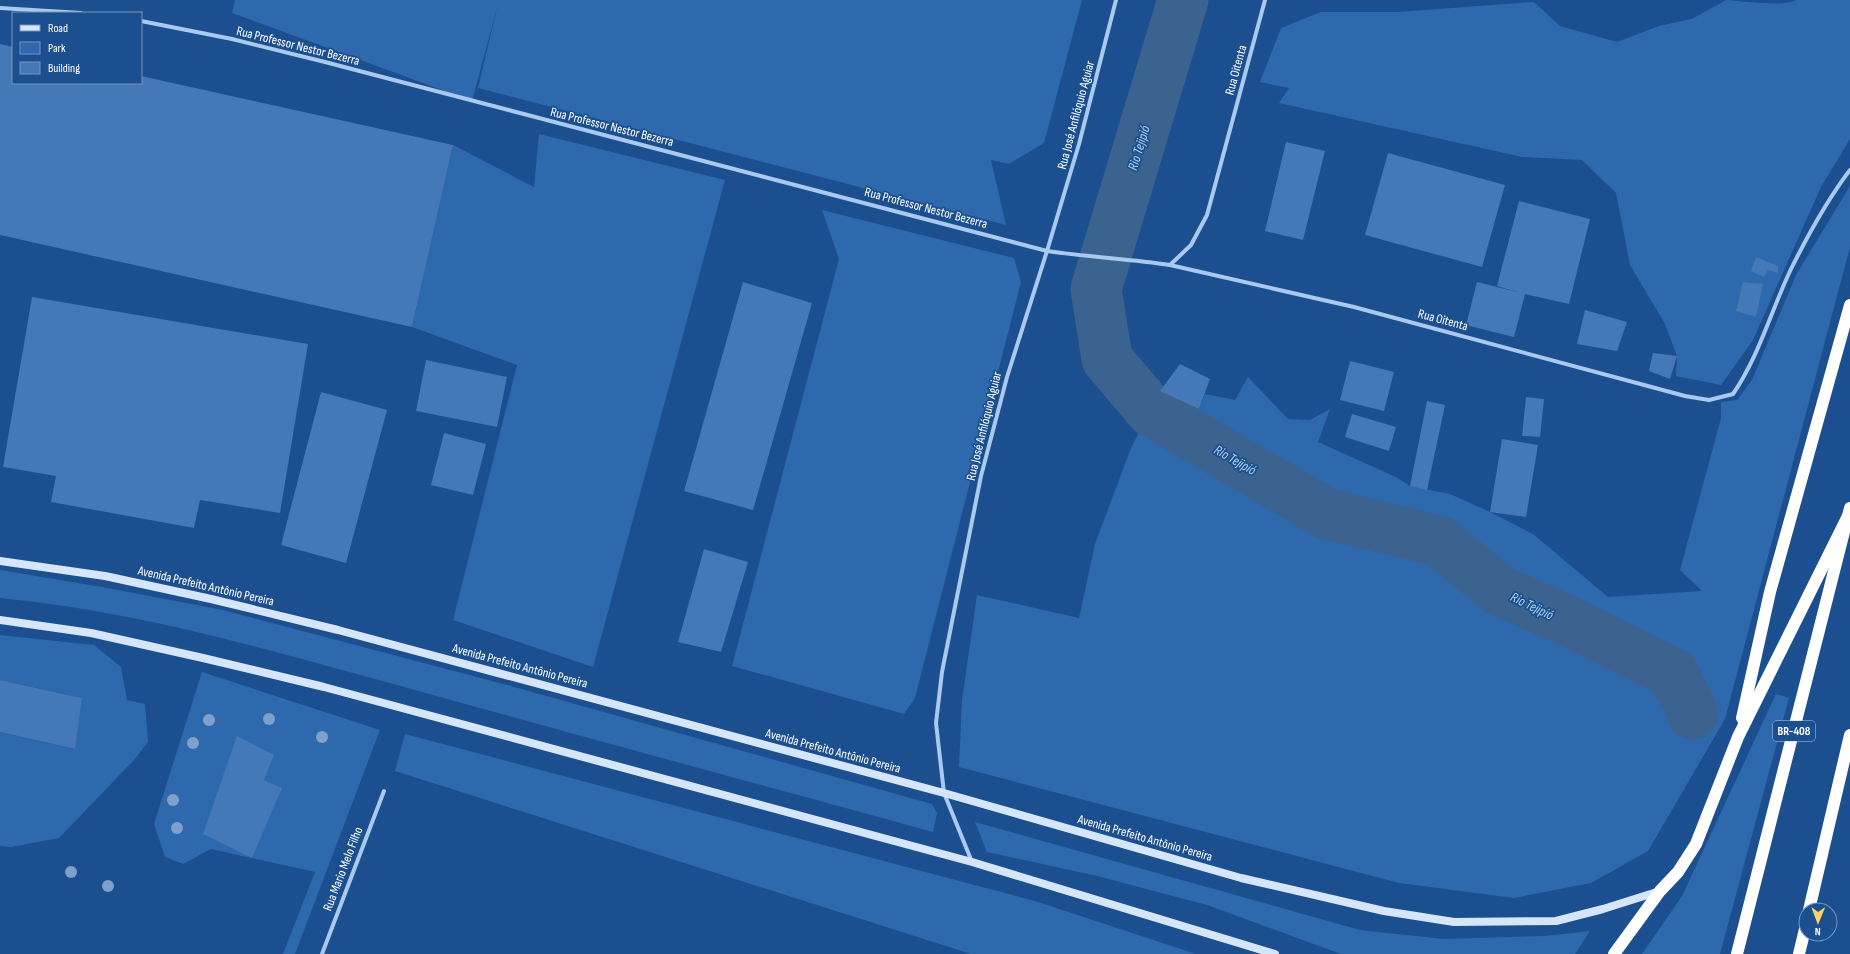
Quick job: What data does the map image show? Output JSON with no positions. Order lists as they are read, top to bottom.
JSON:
{
  "streets": {
    "highway": ["BR-408"],
    "street": [
      "Rua Professor Nestor Bezerra",
      "Rua Oitenta",
      "Rua José Anfilóquio Aguiar",
      "Avenida Prefeito Antônio Pereira",
      "Rua Mario Melo Filho"
    ]
  },
  "crossings": [
    ["Rua Professor Nestor Bezerra", "Rua Oitenta"],
    ["Rua Professor Nestor Bezerra", "Rua José Anfilóquio Aguiar"],
    ["Rua José Anfilóquio Aguiar", "Avenida Prefeito Antônio Pereira"]
  ],
  "water": ["Rio Tejipió"],
  "legend": ["Road", "Park", "Building"],
  "north": "bottom"
}
